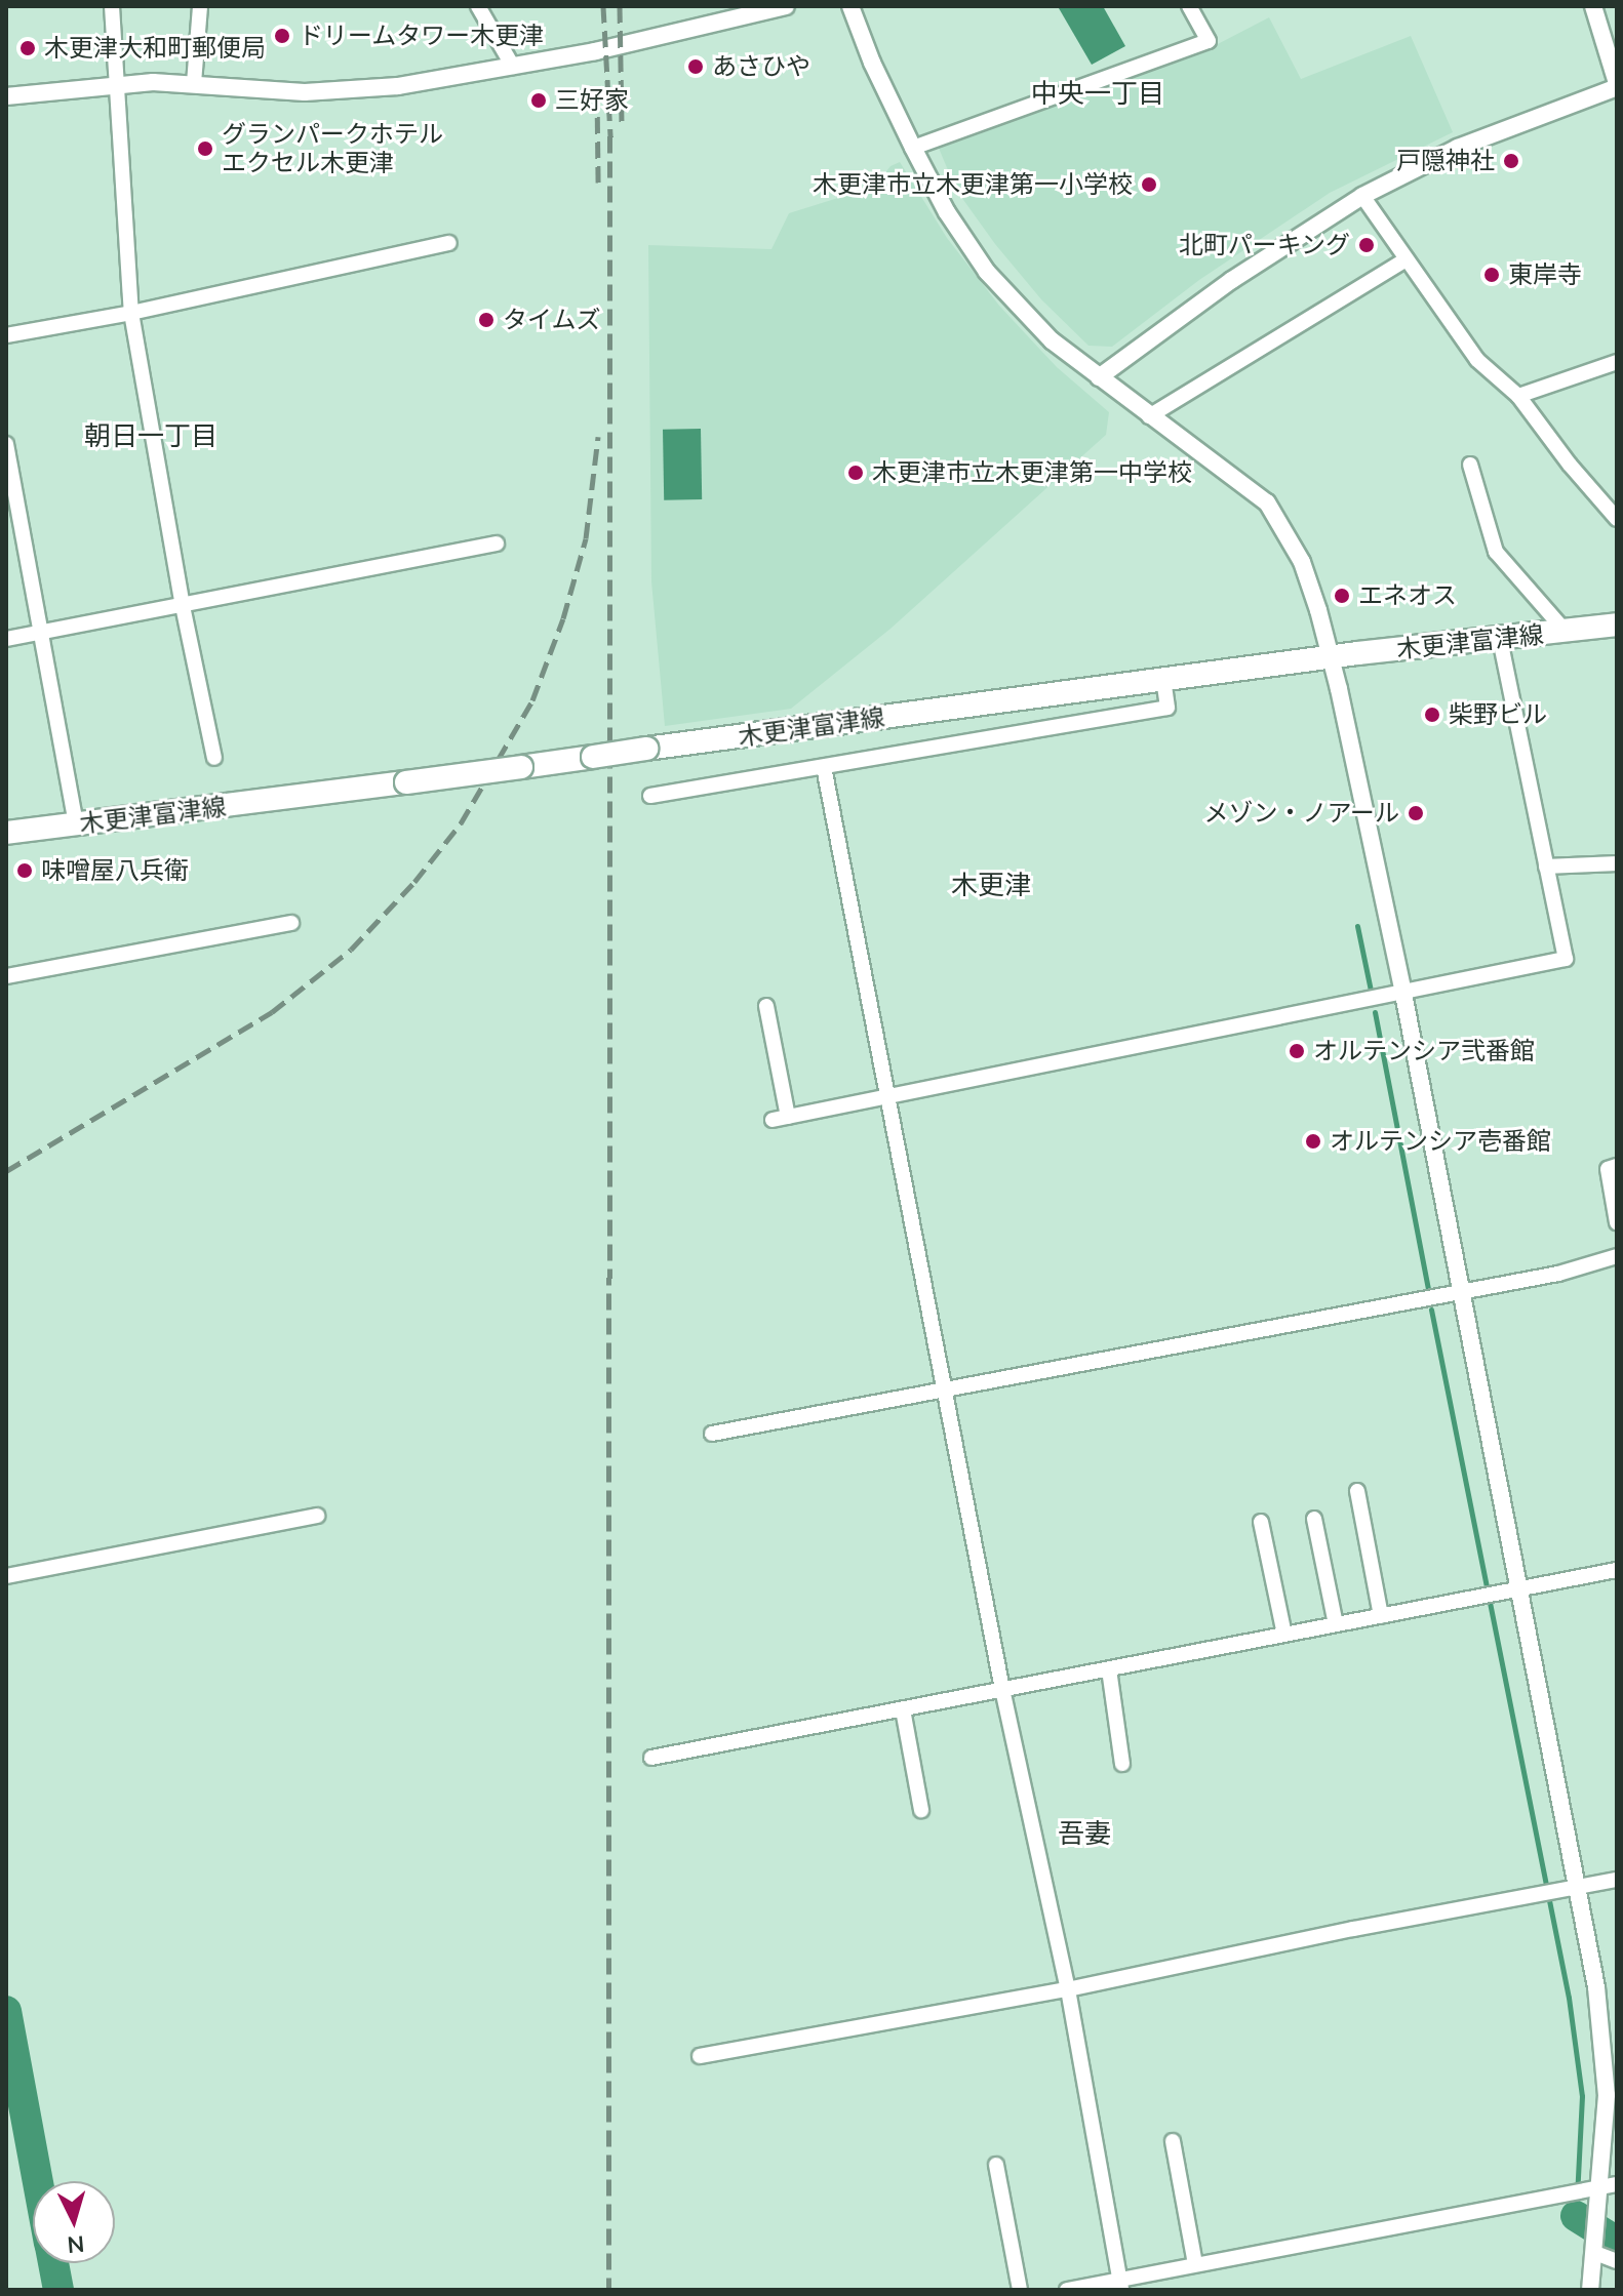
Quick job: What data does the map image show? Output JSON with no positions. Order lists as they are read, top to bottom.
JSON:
{
  "streets": {
    "main road": ["木更津富津線"]
  },
  "districts": [
    "中央一丁目",
    "朝日一丁目",
    "木更津",
    "吾妻"
  ],
  "places": [
    "ドリームタワー木更津",
    "木更津大和町郵便局",
    "あさひや",
    "三好家",
    "グランパークホテル エクセル木更津",
    "戸隠神社",
    "木更津市立木更津第一小学校",
    "北町パーキング",
    "東岸寺",
    "タイムズ",
    "木更津市立木更津第一中学校",
    "エネオス",
    "柴野ビル",
    "メゾン・ノアール",
    "味噌屋八兵衛",
    "オルテンシア弐番館",
    "オルテンシア壱番館"
  ],
  "north": "bottom"
}
